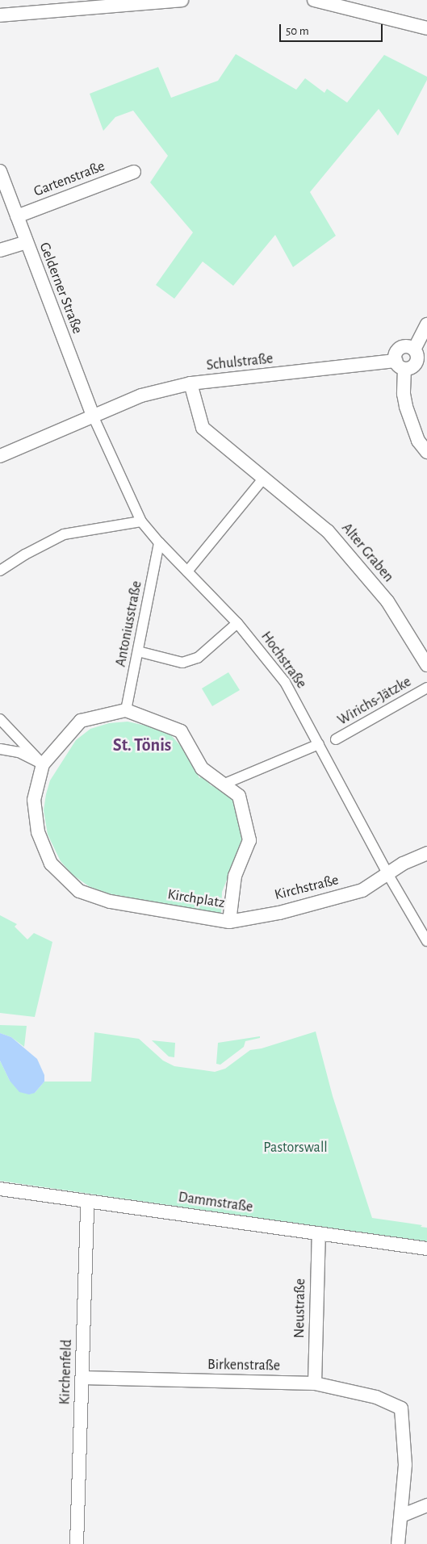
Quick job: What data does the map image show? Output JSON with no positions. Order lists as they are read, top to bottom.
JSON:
{
  "streets": {
    "street": [
      "Gartenstraße",
      "Gelderner Straße",
      "Schulstraße",
      "Alter Graben",
      "Antoniusstraße",
      "Hochstraße",
      "Wirichs-Jätzke",
      "Kirchstraße",
      "Kirchplatz",
      "Dammstraße",
      "Neustraße",
      "Birkenstraße",
      "Kirchenfeld"
    ]
  },
  "crossings": [
    ["Gartenstraße", "Gelderner Straße"],
    ["Gelderner Straße", "Schulstraße"],
    ["Gelderner Straße", "Hochstraße"],
    ["Schulstraße", "Alter Graben"],
    ["Schulstraße", "Hochstraße"],
    ["Antoniusstraße", "Hochstraße"],
    ["Antoniusstraße", "Kirchplatz"],
    ["Hochstraße", "Wirichs-Jätzke"],
    ["Hochstraße", "Kirchstraße"],
    ["Wirichs-Jätzke", "Kirchplatz"],
    ["Kirchstraße", "Kirchplatz"],
    ["Dammstraße", "Neustraße"],
    ["Dammstraße", "Kirchenfeld"],
    ["Neustraße", "Birkenstraße"],
    ["Birkenstraße", "Kirchenfeld"]
  ],
  "districts": ["St. Tönis"],
  "parks": ["Pastorswall"],
  "scale_bar": "50 m"
}
